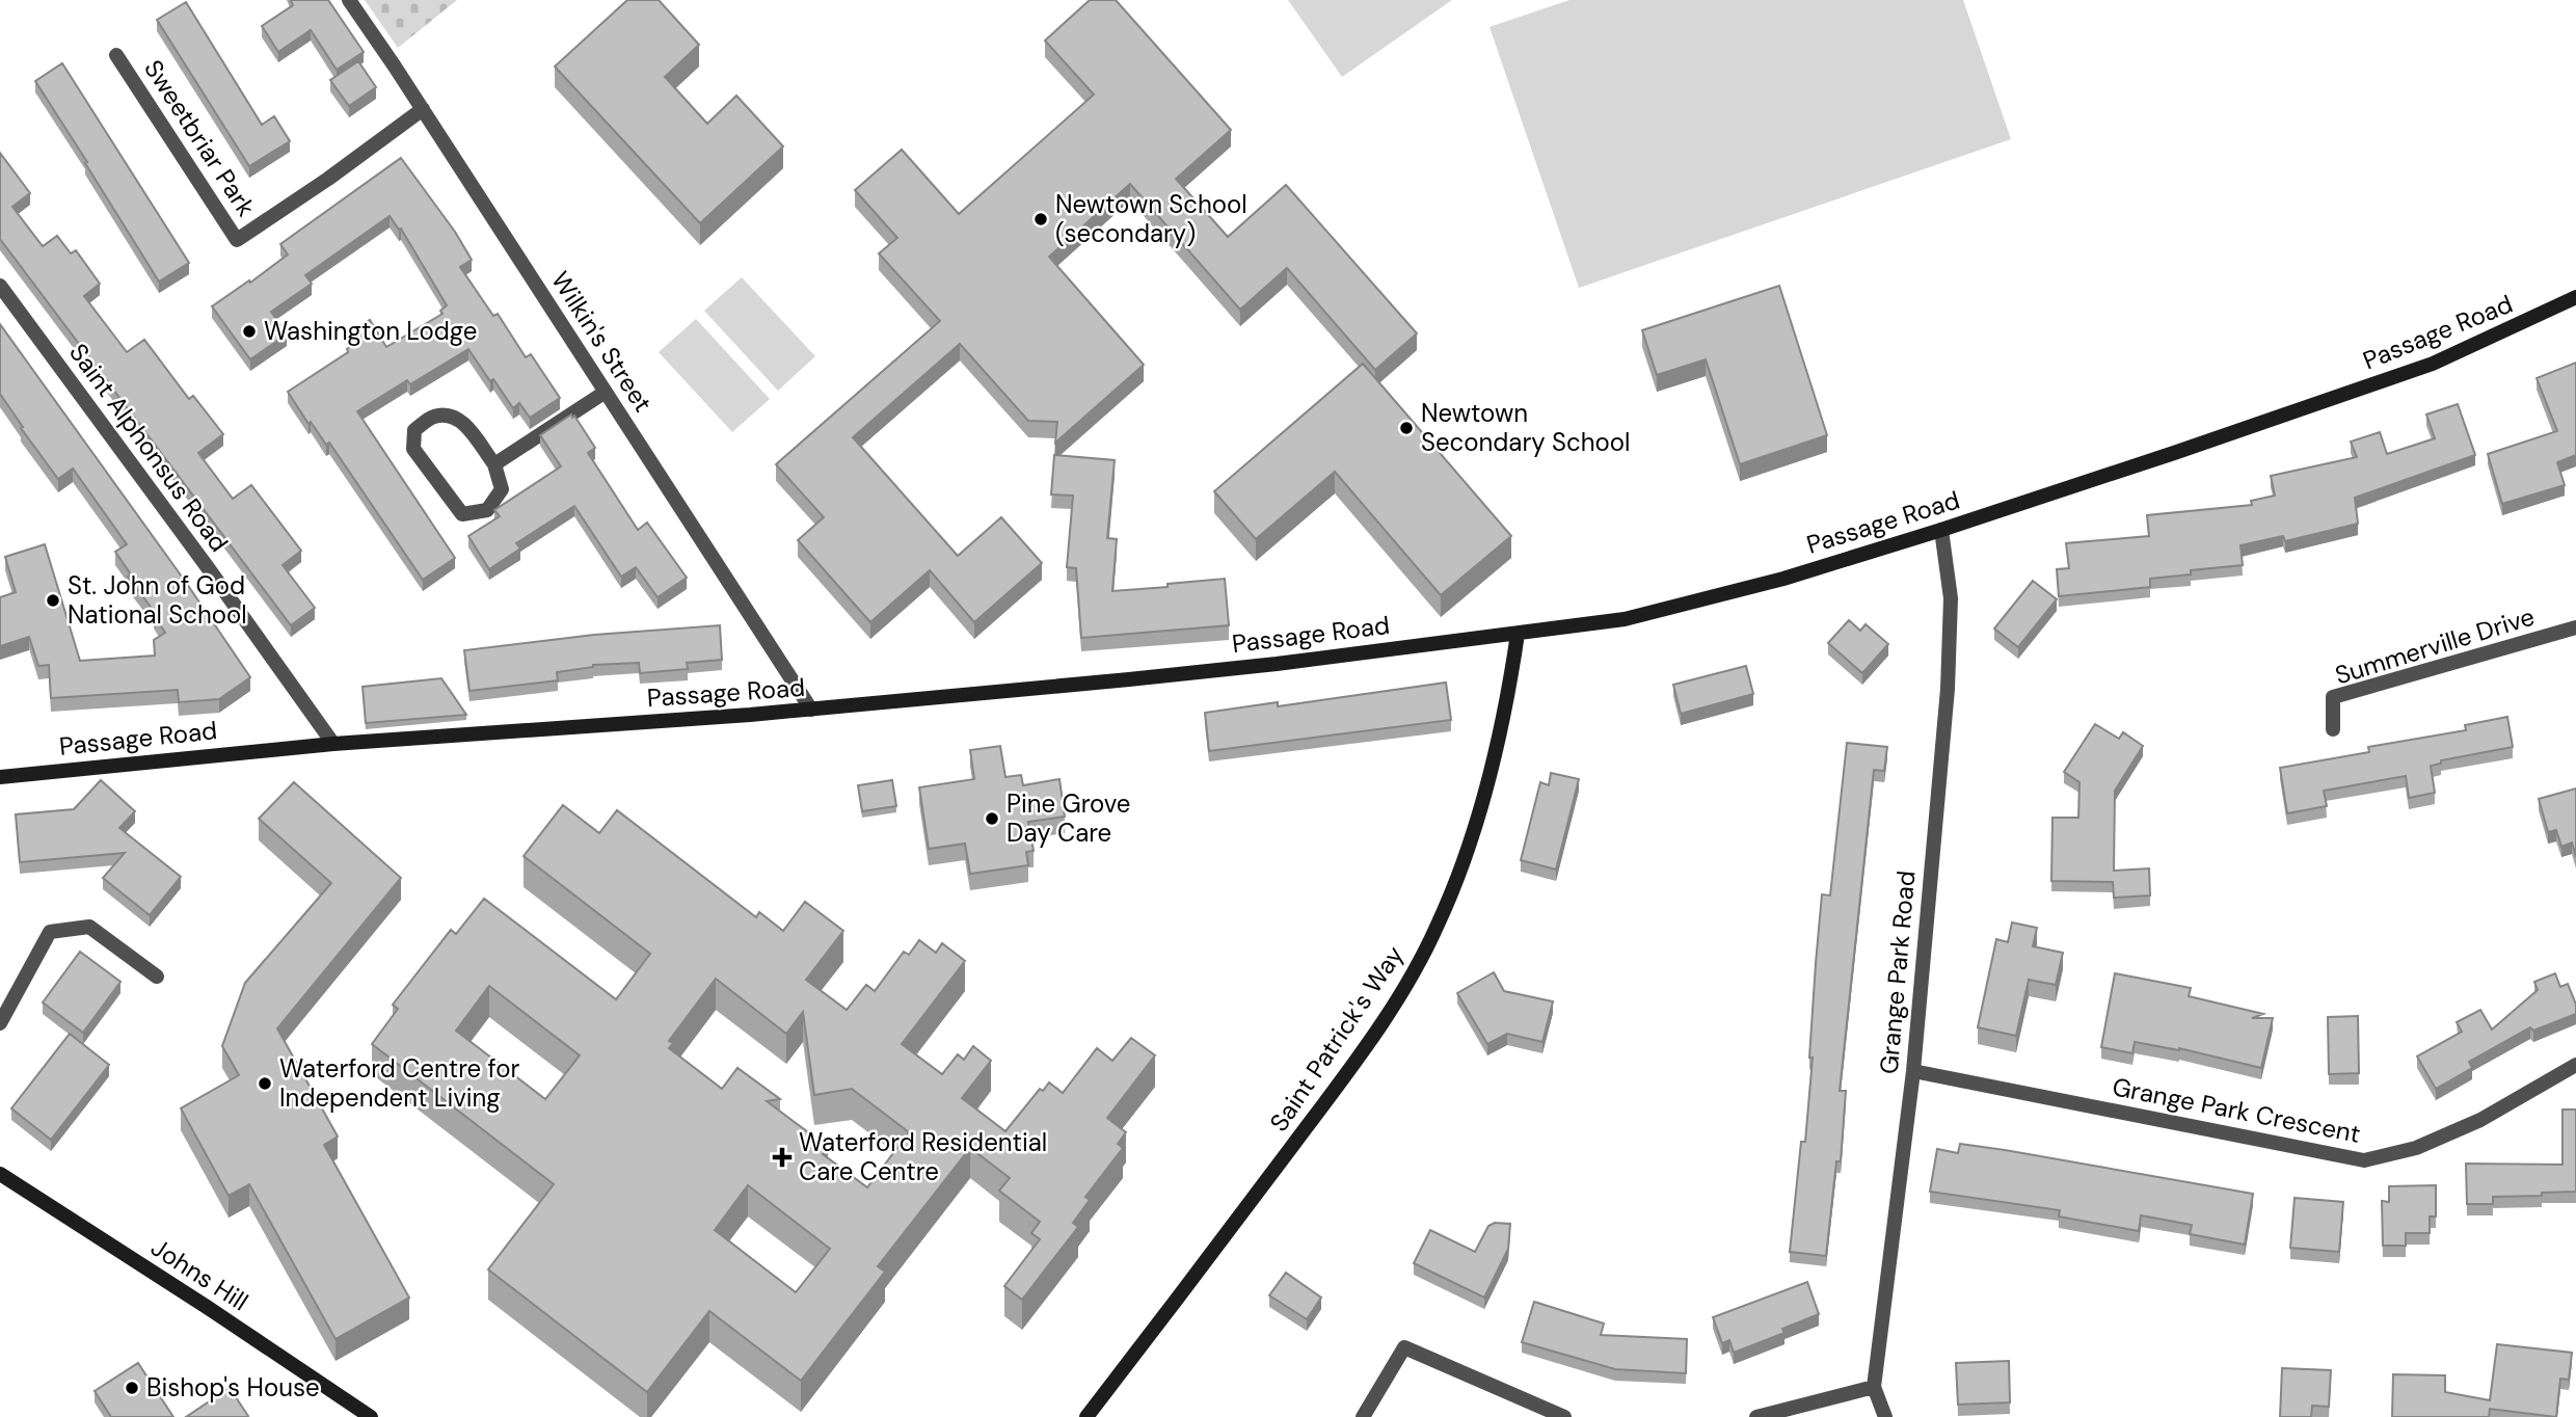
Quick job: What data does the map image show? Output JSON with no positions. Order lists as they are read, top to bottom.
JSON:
{
  "streets": {
    "main road": ["Passage Road", "Saint Patrick's Way", "Johns Hill"],
    "street": [
      "Sweetbriar Park",
      "Wilkin's Street",
      "Saint Alphonsus Road",
      "Summerville Drive",
      "Grange Park Road",
      "Grange Park Crescent"
    ]
  },
  "crossings": [
    ["Sweetbriar Park", "Wilkin's Street"],
    ["Passage Road", "Wilkin's Street"],
    ["Passage Road", "Saint Alphonsus Road"],
    ["Passage Road", "Grange Park Road"],
    ["Passage Road", "Saint Patrick's Way"],
    ["Grange Park Road", "Grange Park Crescent"]
  ],
  "places": {
    "other": [
      "Newtown School (secondary)",
      "Washington Lodge",
      "Newtown Secondary School",
      "St. John of God National School",
      "Pine Grove Day Care",
      "Waterford Centre for Independent Living",
      "Bishop's House"
    ],
    "health": ["Waterford Residential Care Centre"]
  }
}
